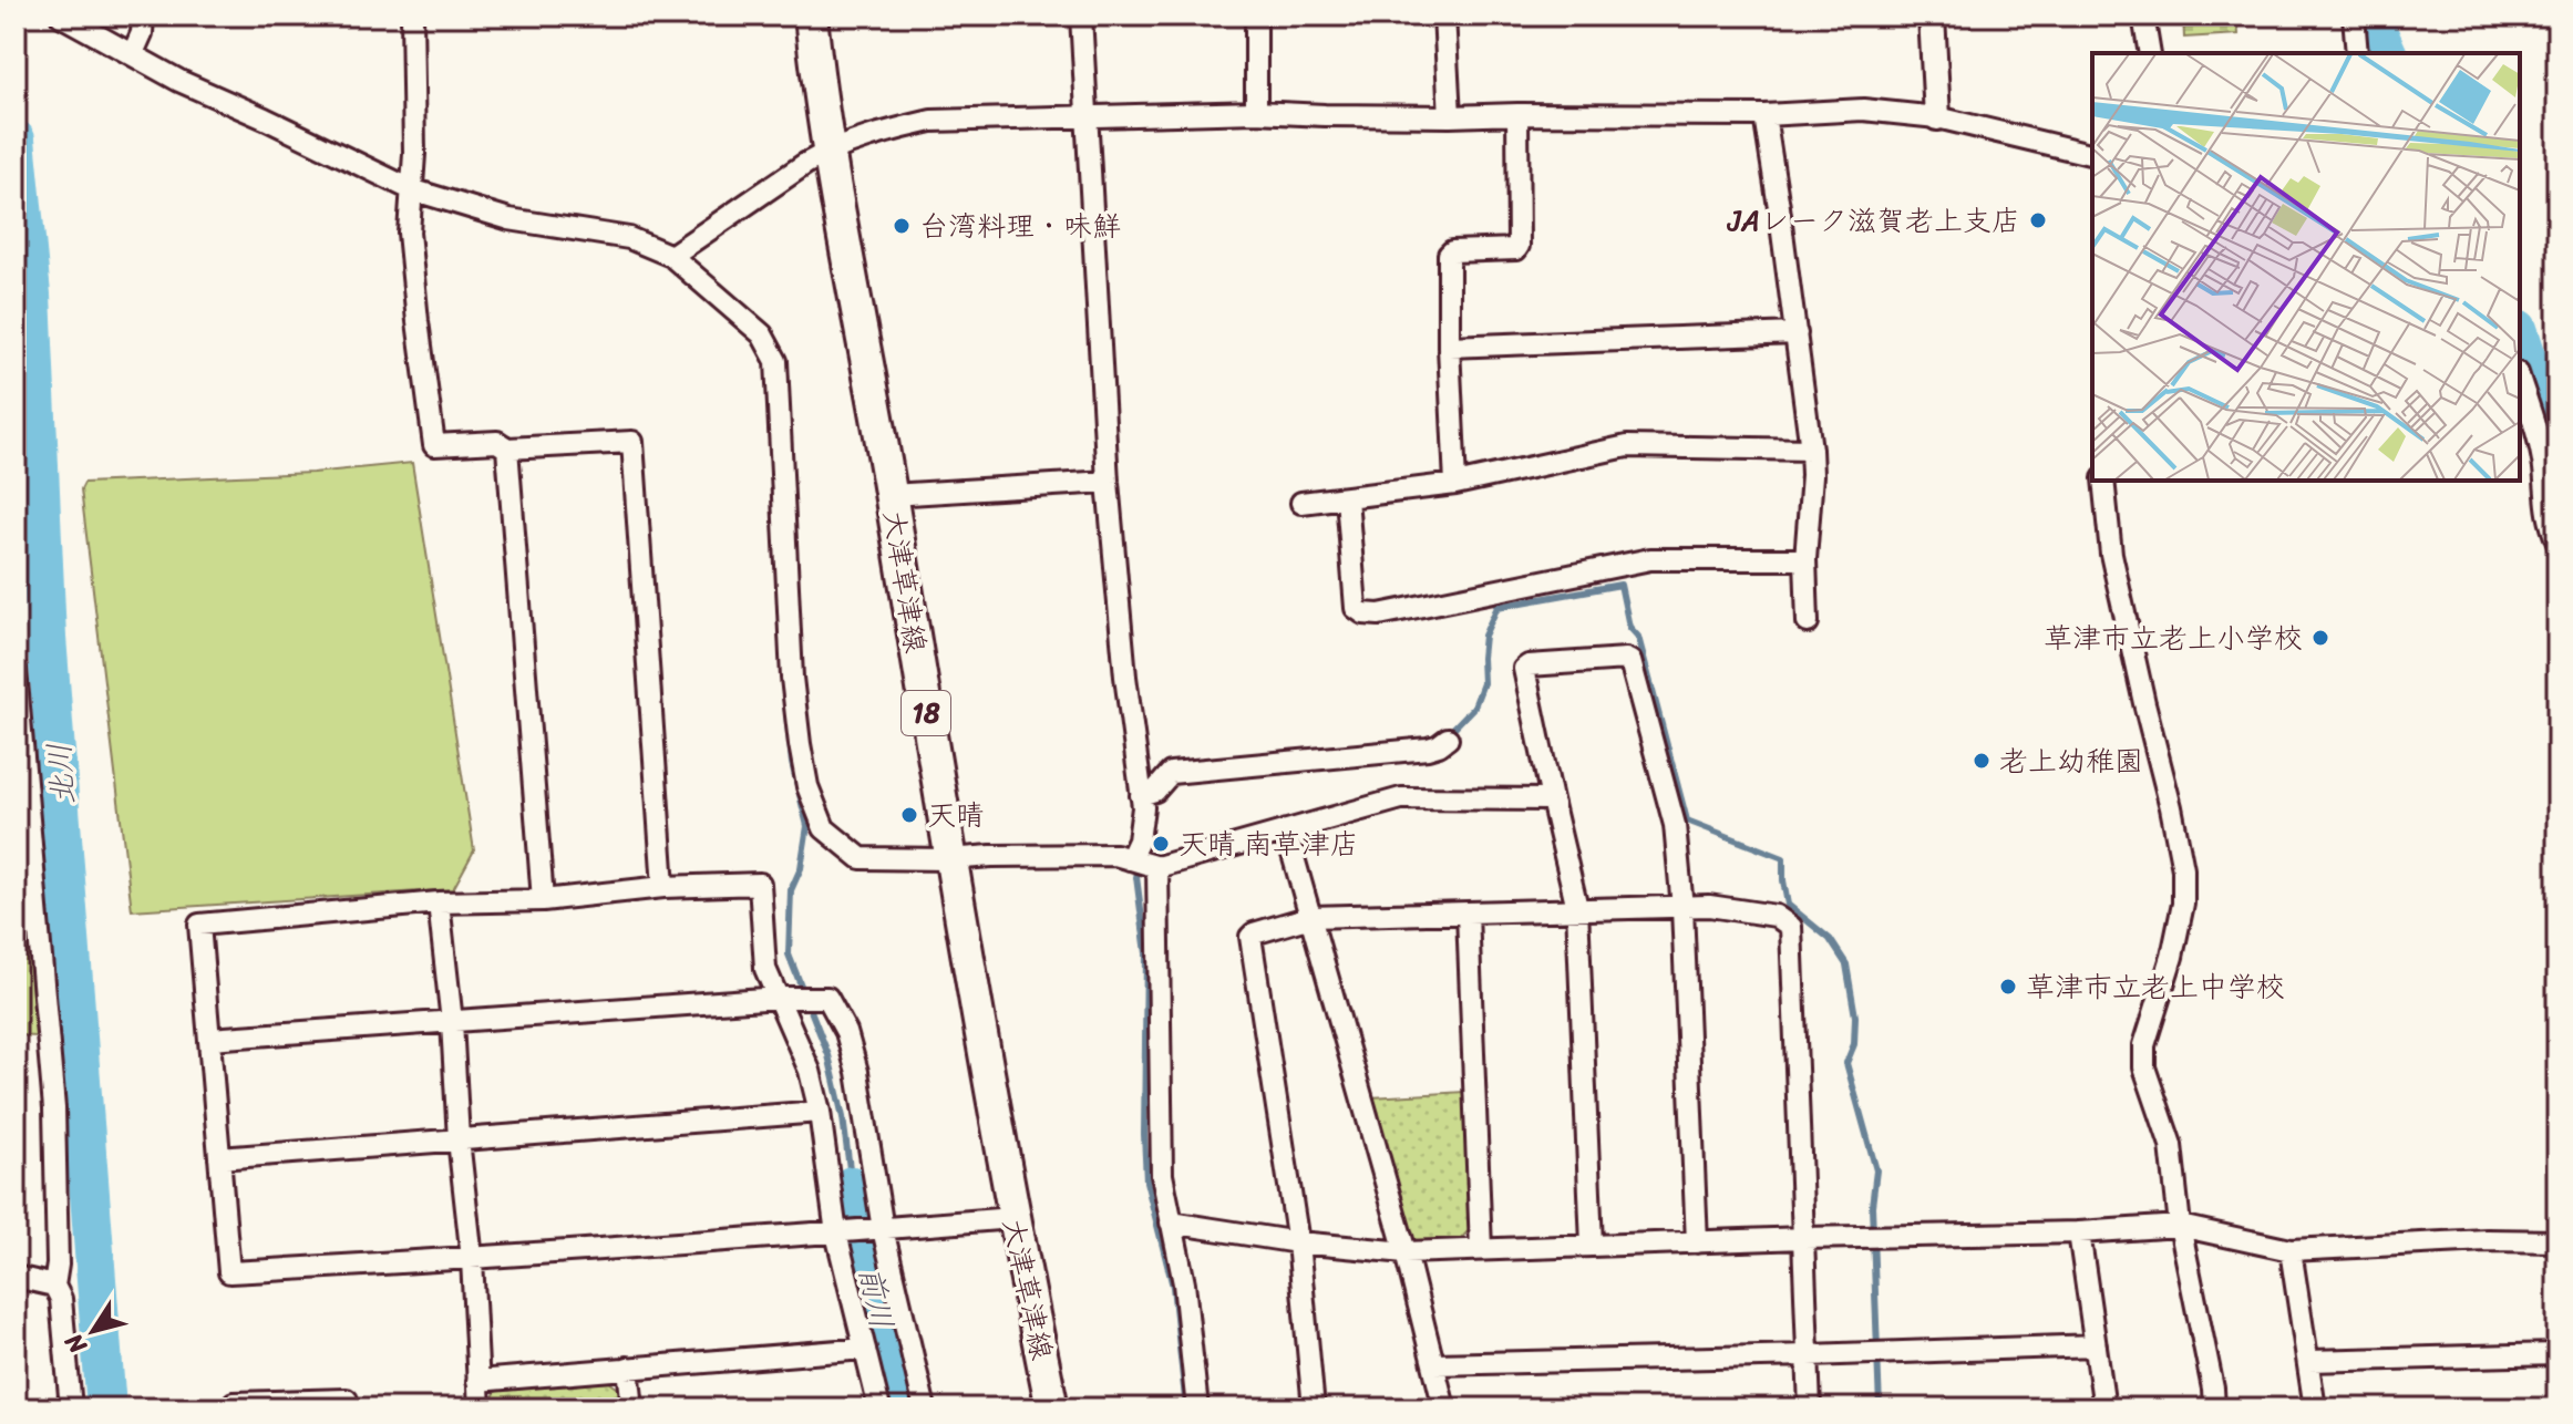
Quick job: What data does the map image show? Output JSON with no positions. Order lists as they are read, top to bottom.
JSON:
{
  "streets": {
    "main road": ["大津草津線", "18"]
  },
  "water": ["北川", "前川"],
  "places": [
    "JAレーク滋賀老上支店",
    "台湾料理・味鮮",
    "草津市立老上小学校",
    "老上幼稚園",
    "天晴",
    "天晴 南草津店",
    "草津市立老上中学校"
  ],
  "north": "bottom left"
}
